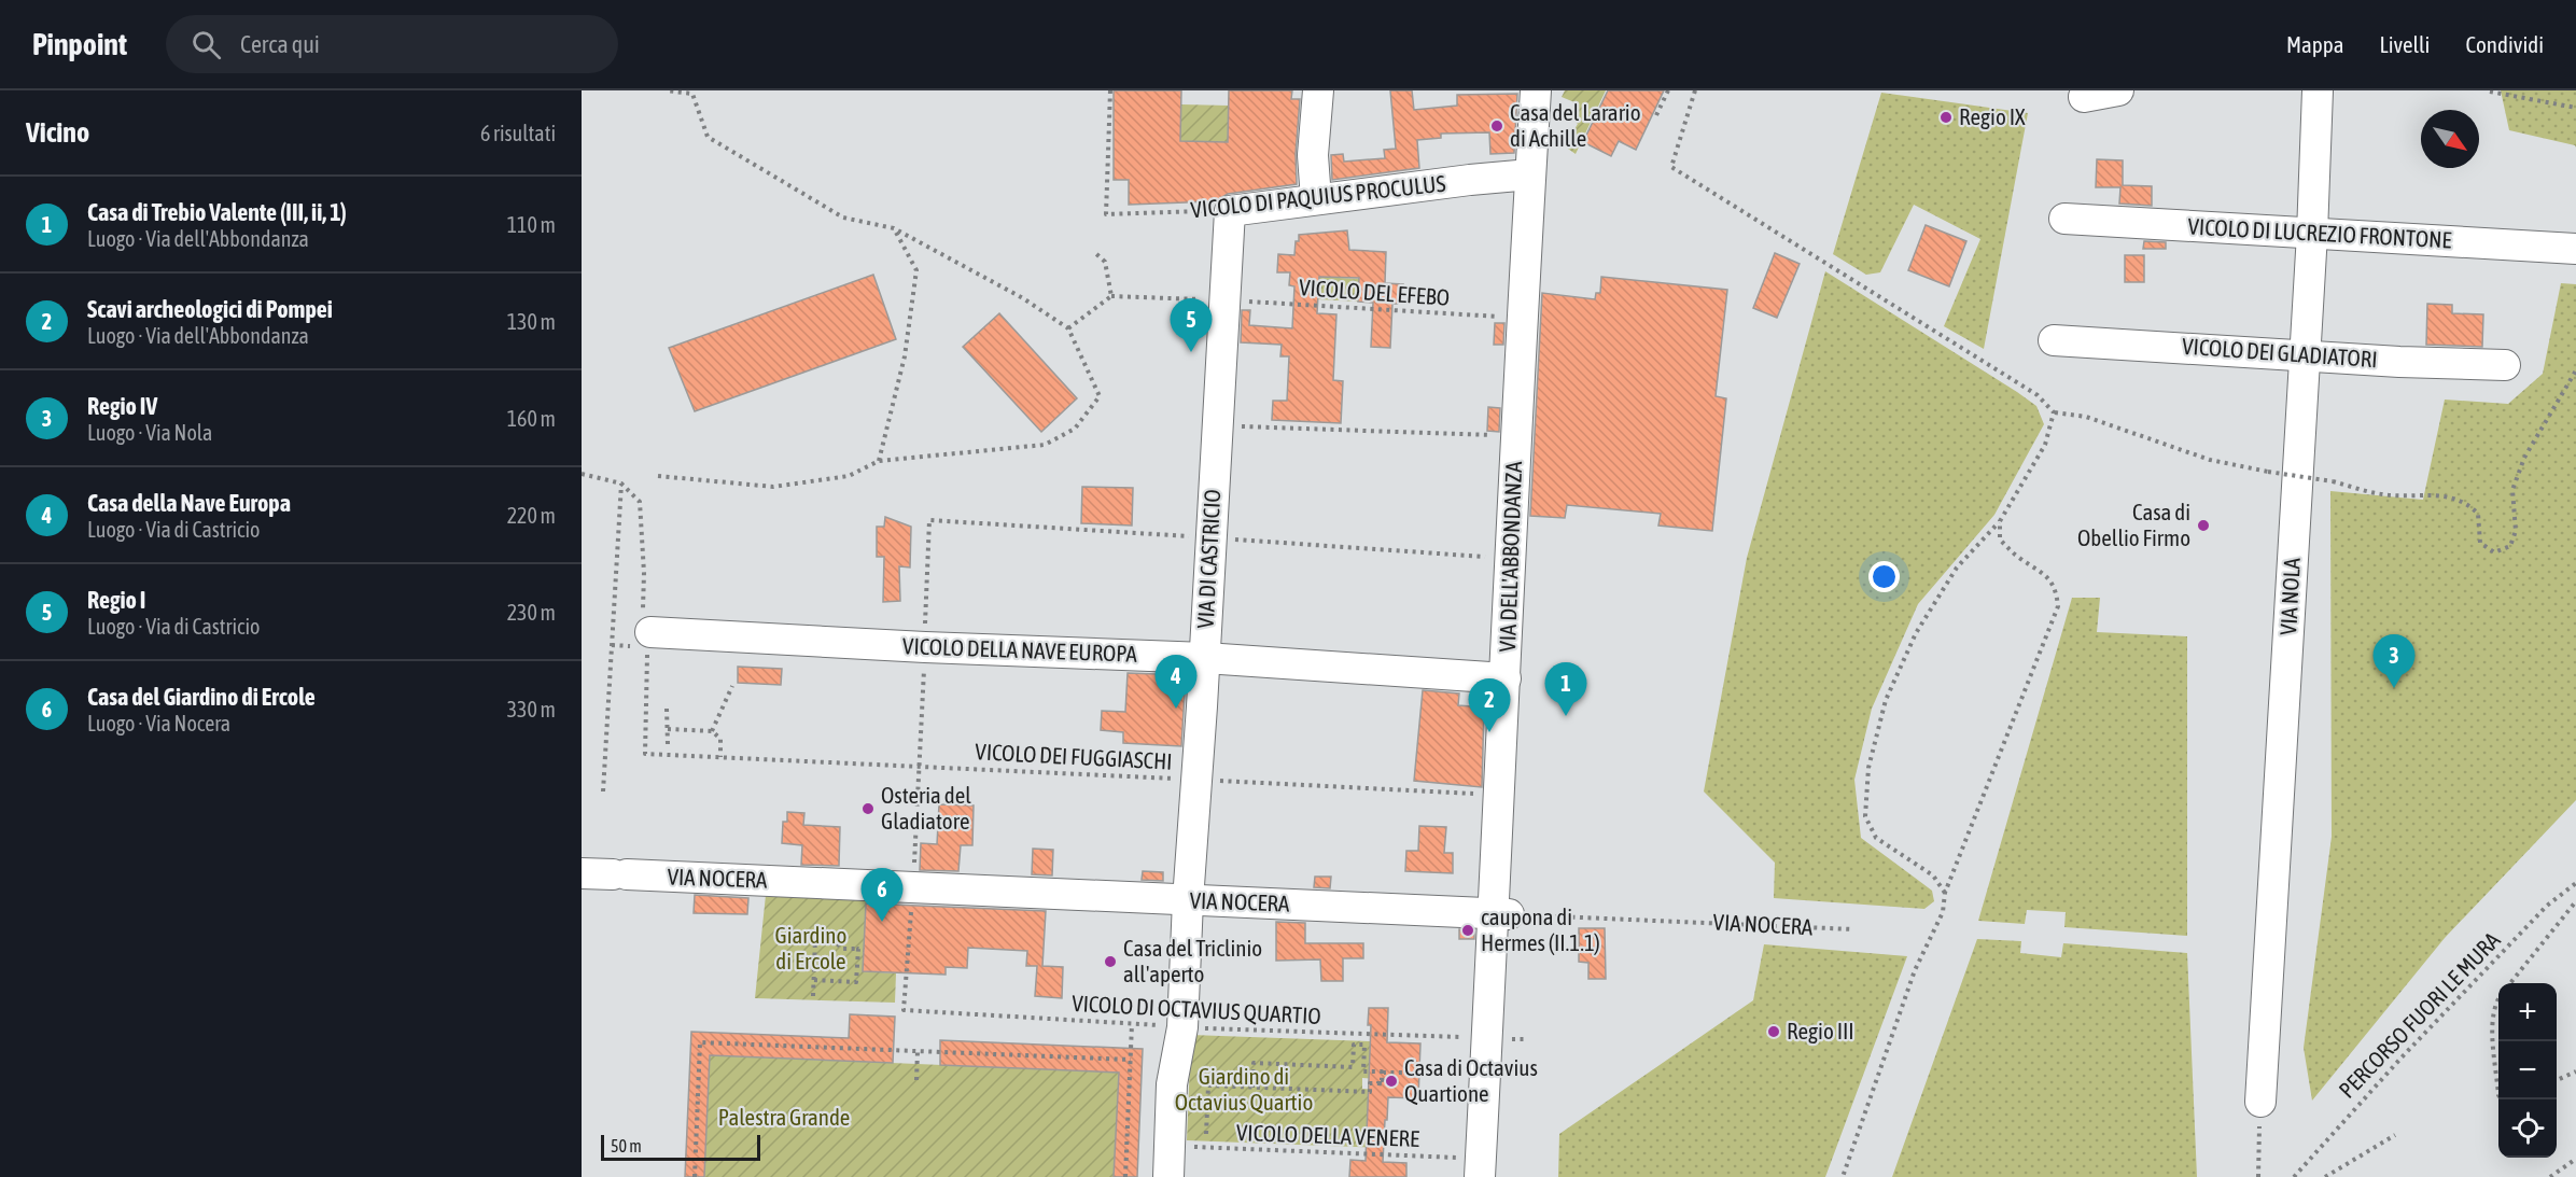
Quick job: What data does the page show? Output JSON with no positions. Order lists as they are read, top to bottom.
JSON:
{
  "streets": {
    "street": [
      "VICOLO DI PAQUIUS PROCULUS",
      "VICOLO DI LUCREZIO FRONTONE",
      "VICOLO DEI GLADIATORI",
      "VIA DELL'ABBONDANZA",
      "VIA DI CASTRICIO",
      "VIA NOLA",
      "VICOLO DELLA NAVE EUROPA",
      "VIA NOCERA"
    ],
    "path": [
      "VICOLO DEL EFEBO",
      "VICOLO DEI FUGGIASCHI",
      "VICOLO DI OCTAVIUS QUARTIO",
      "PERCORSO FUORI LE MURA",
      "VICOLO DELLA VENERE"
    ]
  },
  "crossings": [
    ["VICOLO DI PAQUIUS PROCULUS", "VIA DELL'ABBONDANZA"],
    ["VICOLO DI PAQUIUS PROCULUS", "VIA DI CASTRICIO"],
    ["VICOLO DI LUCREZIO FRONTONE", "VIA NOLA"],
    ["VICOLO DEL EFEBO", "VIA DELL'ABBONDANZA"],
    ["VICOLO DEL EFEBO", "VIA DI CASTRICIO"],
    ["VICOLO DEI GLADIATORI", "VIA NOLA"],
    ["VIA DELL'ABBONDANZA", "VICOLO DELLA NAVE EUROPA"],
    ["VIA DELL'ABBONDANZA", "VICOLO DEI FUGGIASCHI"],
    ["VIA DELL'ABBONDANZA", "VIA NOCERA"],
    ["VIA DELL'ABBONDANZA", "VICOLO DI OCTAVIUS QUARTIO"],
    ["VIA DELL'ABBONDANZA", "VICOLO DELLA VENERE"],
    ["VIA DI CASTRICIO", "VICOLO DELLA NAVE EUROPA"],
    ["VIA DI CASTRICIO", "VICOLO DEI FUGGIASCHI"],
    ["VIA DI CASTRICIO", "VIA NOCERA"],
    ["VIA DI CASTRICIO", "VICOLO DI OCTAVIUS QUARTIO"],
    ["VICOLO DELLA NAVE EUROPA", "VICOLO DEI FUGGIASCHI"]
  ],
  "parks": ["Giardino di Ercole", "Giardino di Octavius Quartio", "Palestra Grande"],
  "places": [
    "Regio IX",
    "Casa del Larario di Achille",
    "Casa di Obellio Firmo",
    "Osteria del Gladiatore",
    "caupona di Hermes (II.1.1)",
    "Casa del Triclinio all'aperto",
    "Regio III",
    "Casa di Octavius Quartione"
  ],
  "scale_bar": "50 m",
  "north": "bottom right",
  "page": {
    "header": "Pinpoint",
    "search": "Cerca qui",
    "nav": ["Mappa", "Livelli", "Condividi"],
    "heading": ["Vicino", "6 risultati"],
    "list": [
      {
        "mark": "1",
        "name": "Casa di Trebio Valente (III, ii, 1)",
        "note": "Luogo · Via dell'Abbondanza",
        "value": "110 m"
      },
      {
        "mark": "2",
        "name": "Scavi archeologici di Pompei",
        "note": "Luogo · Via dell'Abbondanza",
        "value": "130 m"
      },
      {
        "mark": "3",
        "name": "Regio IV",
        "note": "Luogo · Via Nola",
        "value": "160 m"
      },
      {
        "mark": "4",
        "name": "Casa della Nave Europa",
        "note": "Luogo · Via di Castricio",
        "value": "220 m"
      },
      {
        "mark": "5",
        "name": "Regio I",
        "note": "Luogo · Via di Castricio",
        "value": "230 m"
      },
      {
        "mark": "6",
        "name": "Casa del Giardino di Ercole",
        "note": "Luogo · Via Nocera",
        "value": "330 m"
      }
    ],
    "pins": [
      "5",
      "3",
      "4",
      "1",
      "2",
      "6"
    ],
    "map_buttons": ["+", "−"],
    "scale": "50 m"
  }
}
